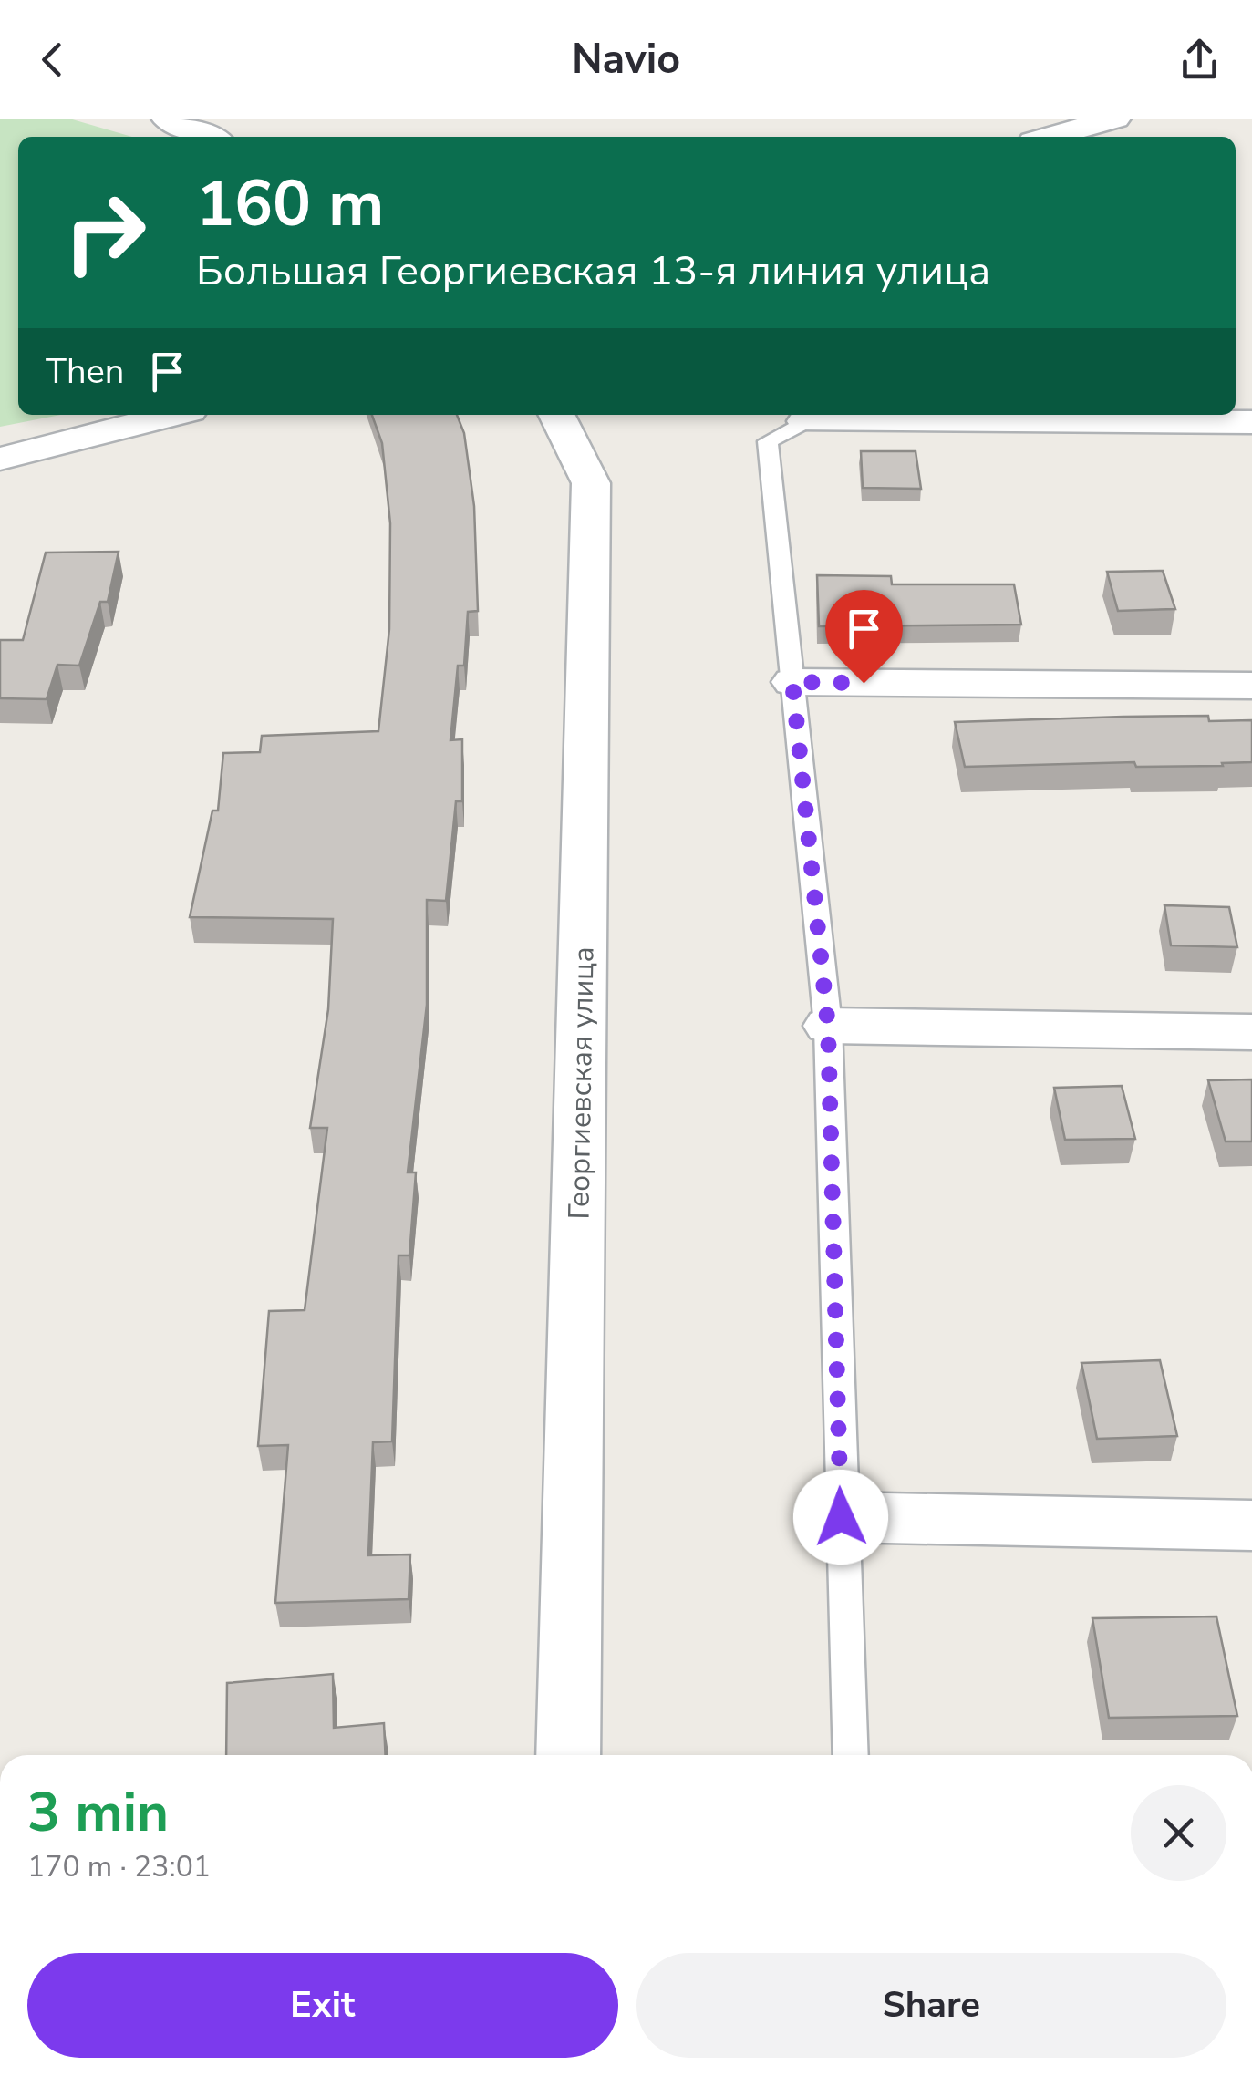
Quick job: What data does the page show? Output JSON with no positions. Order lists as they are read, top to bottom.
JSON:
{
  "streets": {
    "street": ["Георгиевская улица"]
  },
  "page": {
    "header": "Navio",
    "turn": ["160 m", "Большая Георгиевская 13-я линия улица"],
    "then": "Then",
    "heading": ["3 min", "170 m · 23:01"],
    "buttons": ["Exit", "Share"]
  }
}
